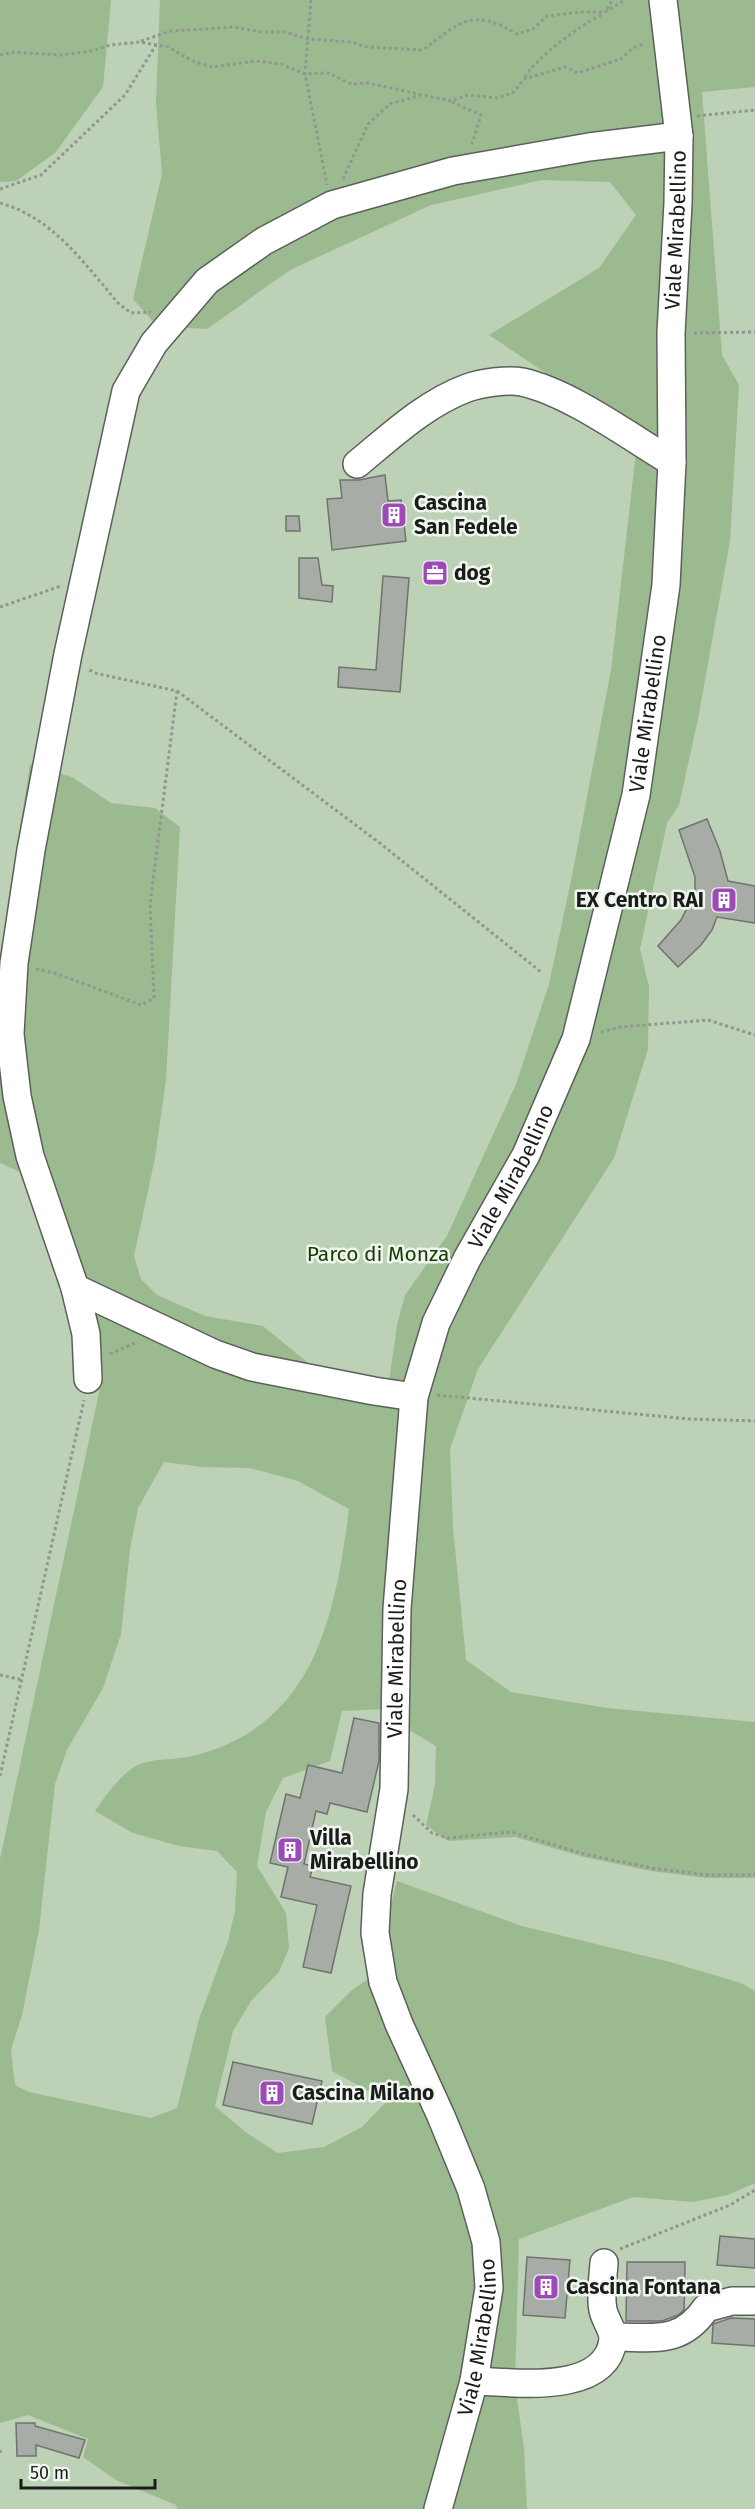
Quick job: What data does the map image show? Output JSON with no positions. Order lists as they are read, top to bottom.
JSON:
{
  "streets": {
    "lane": ["Viale Mirabellino"]
  },
  "parks": ["Parco di Monza"],
  "places": {
    "building": [
      "Cascina San Fedele",
      "EX Centro RAI",
      "Villa Mirabellino",
      "Cascina Milano",
      "Cascina Fontana"
    ],
    "office": ["dog"]
  },
  "scale_bar": "50 m"
}
